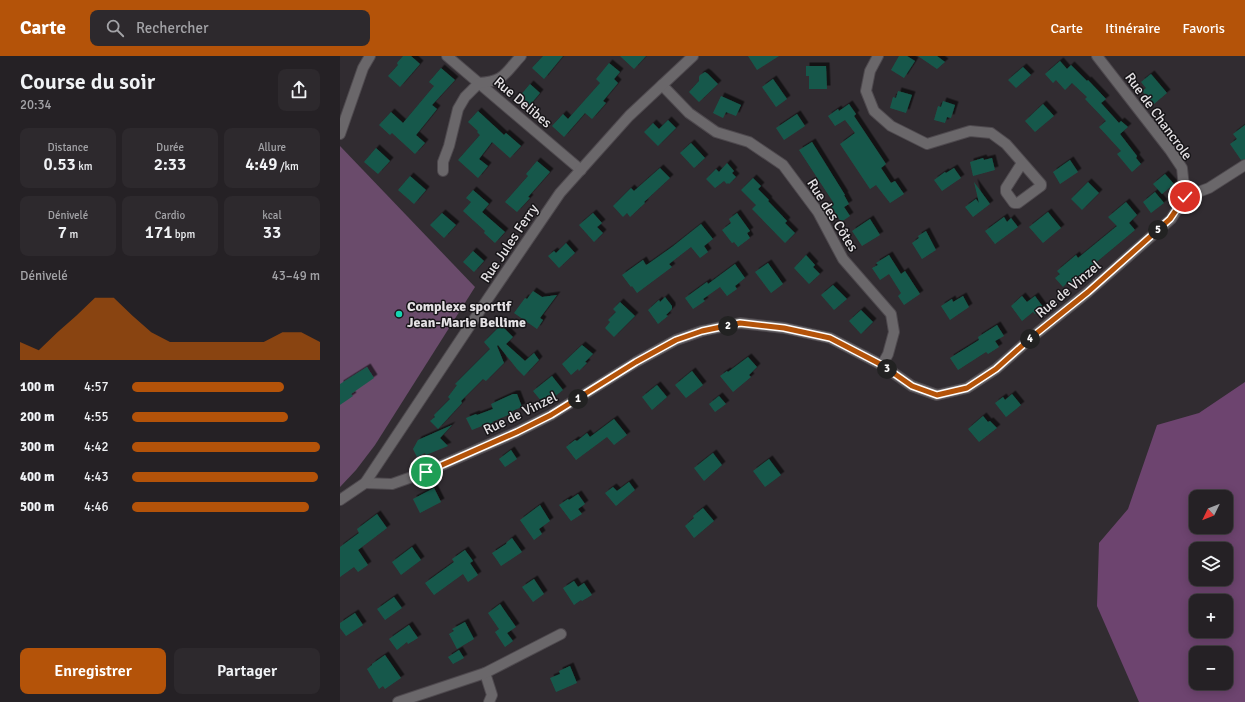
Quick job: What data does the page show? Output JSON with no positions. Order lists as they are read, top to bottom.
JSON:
{
  "streets": {
    "street": [
      "Rue Delibes",
      "Rue de Chancrole",
      "Rue des Côtes",
      "Rue Jules Ferry",
      "Rue de Vinzel"
    ]
  },
  "crossings": [
    ["Rue Delibes", "Rue Jules Ferry"],
    ["Rue de Chancrole", "Rue de Vinzel"],
    ["Rue des Côtes", "Rue Jules Ferry"],
    ["Rue des Côtes", "Rue de Vinzel"],
    ["Rue Jules Ferry", "Rue de Vinzel"]
  ],
  "places": ["Complexe sportif Jean-Marie Bellime"],
  "north": "bottom left",
  "page": {
    "header": "Carte",
    "search": "Rechercher",
    "nav": ["Carte", "Itinéraire", "Favoris"],
    "heading": ["Course du soir", "20:34"],
    "stats": [
      ["Distance", "0.53 km"],
      ["Durée", "2:33"],
      ["Allure", "4:49 /km"],
      ["Dénivelé", "7 m"],
      ["Cardio", "171 bpm"],
      ["kcal", "33"]
    ],
    "pins": [
      "5",
      "2",
      "4",
      "3",
      "1"
    ],
    "chart": ["Dénivelé", "43–49 m"],
    "list": [
      {
        "name": "100 m",
        "note": "4:57"
      },
      {
        "name": "200 m",
        "note": "4:55"
      },
      {
        "name": "300 m",
        "note": "4:42"
      },
      {
        "name": "400 m",
        "note": "4:43"
      },
      {
        "name": "500 m",
        "note": "4:46"
      }
    ],
    "map_buttons": ["+", "−"],
    "buttons": ["Enregistrer", "Partager"]
  }
}
